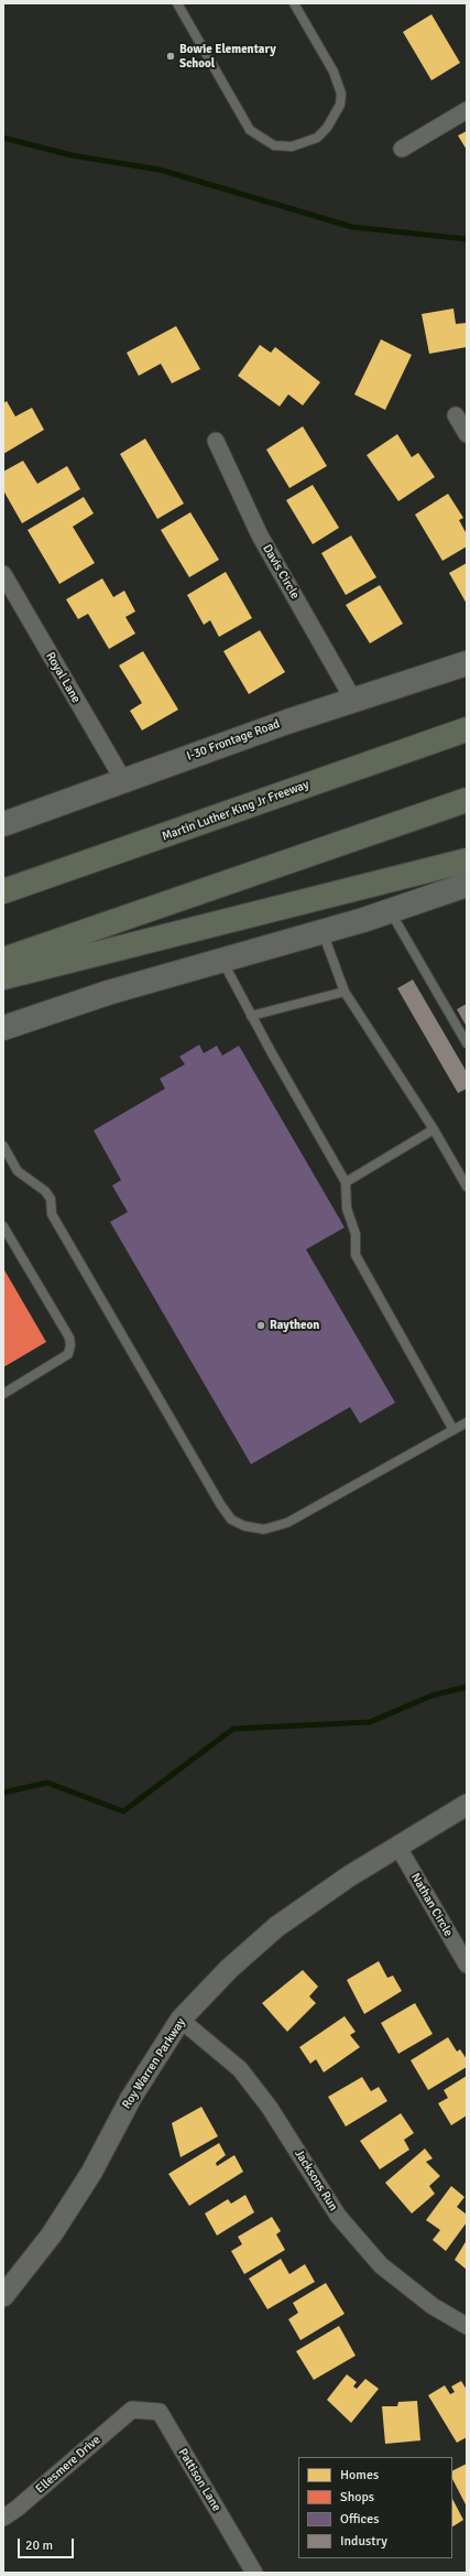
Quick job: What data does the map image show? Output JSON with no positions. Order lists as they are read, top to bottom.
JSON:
{
  "streets": {
    "highway": ["Martin Luther King Jr Freeway"],
    "main road": ["I-30 Frontage Road"],
    "street": [
      "Davis Circle",
      "Royal Lane",
      "Nathan Circle",
      "Roy Warren Parkway",
      "Jacksons Run",
      "Ellesmere Drive",
      "Pattison Lane"
    ]
  },
  "crossings": [
    ["Davis Circle", "I-30 Frontage Road"],
    ["Royal Lane", "I-30 Frontage Road"],
    ["Nathan Circle", "Roy Warren Parkway"],
    ["Roy Warren Parkway", "Jacksons Run"],
    ["Ellesmere Drive", "Pattison Lane"]
  ],
  "places": ["Bowie Elementary School", "Raytheon"],
  "legend": [
    "Homes",
    "Shops",
    "Offices",
    "Industry"
  ],
  "scale_bar": "20 m"
}
